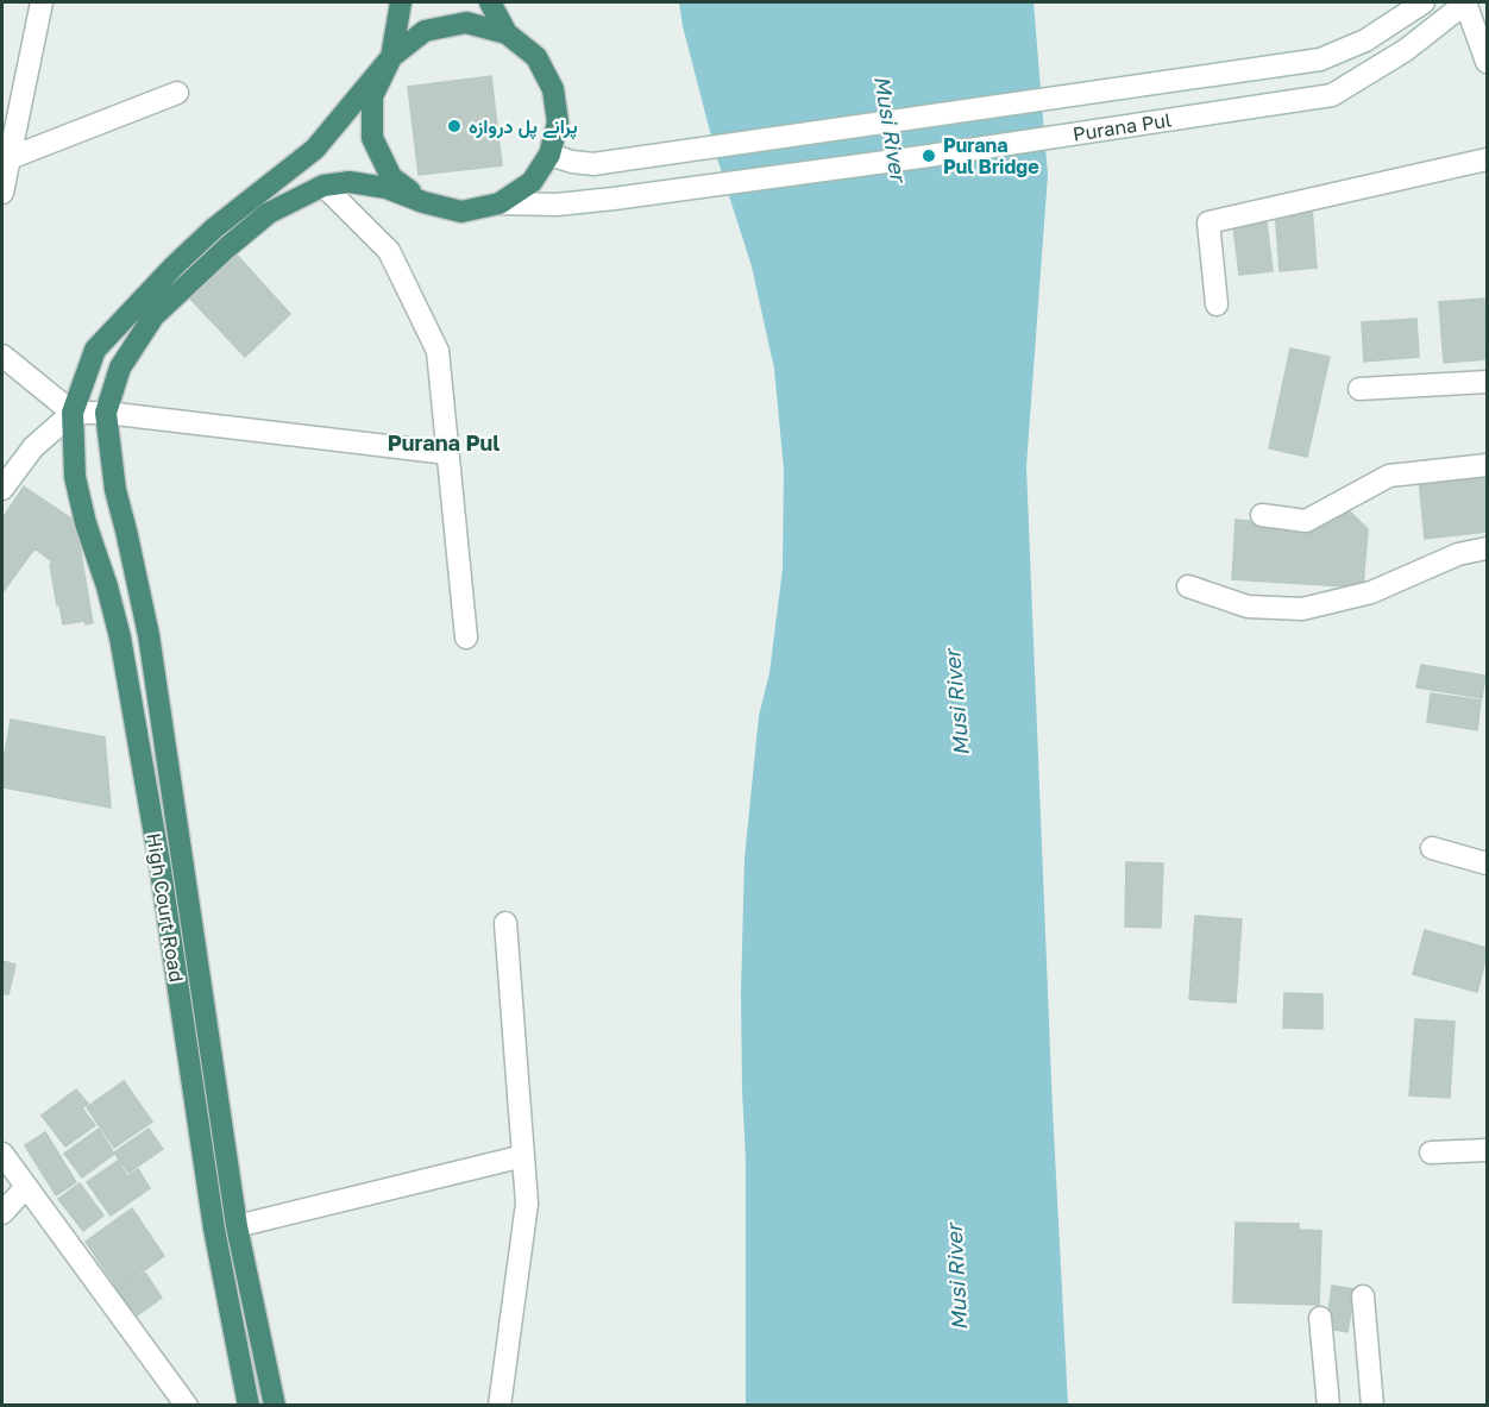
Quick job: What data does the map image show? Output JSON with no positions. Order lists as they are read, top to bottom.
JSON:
{
  "streets": {
    "highway": ["High Court Road"],
    "street": ["Purana Pul"]
  },
  "districts": ["Purana Pul"],
  "water": ["Musi River"],
  "places": ["پرانے پل دروازہ", "Purana Pul Bridge"]
}
